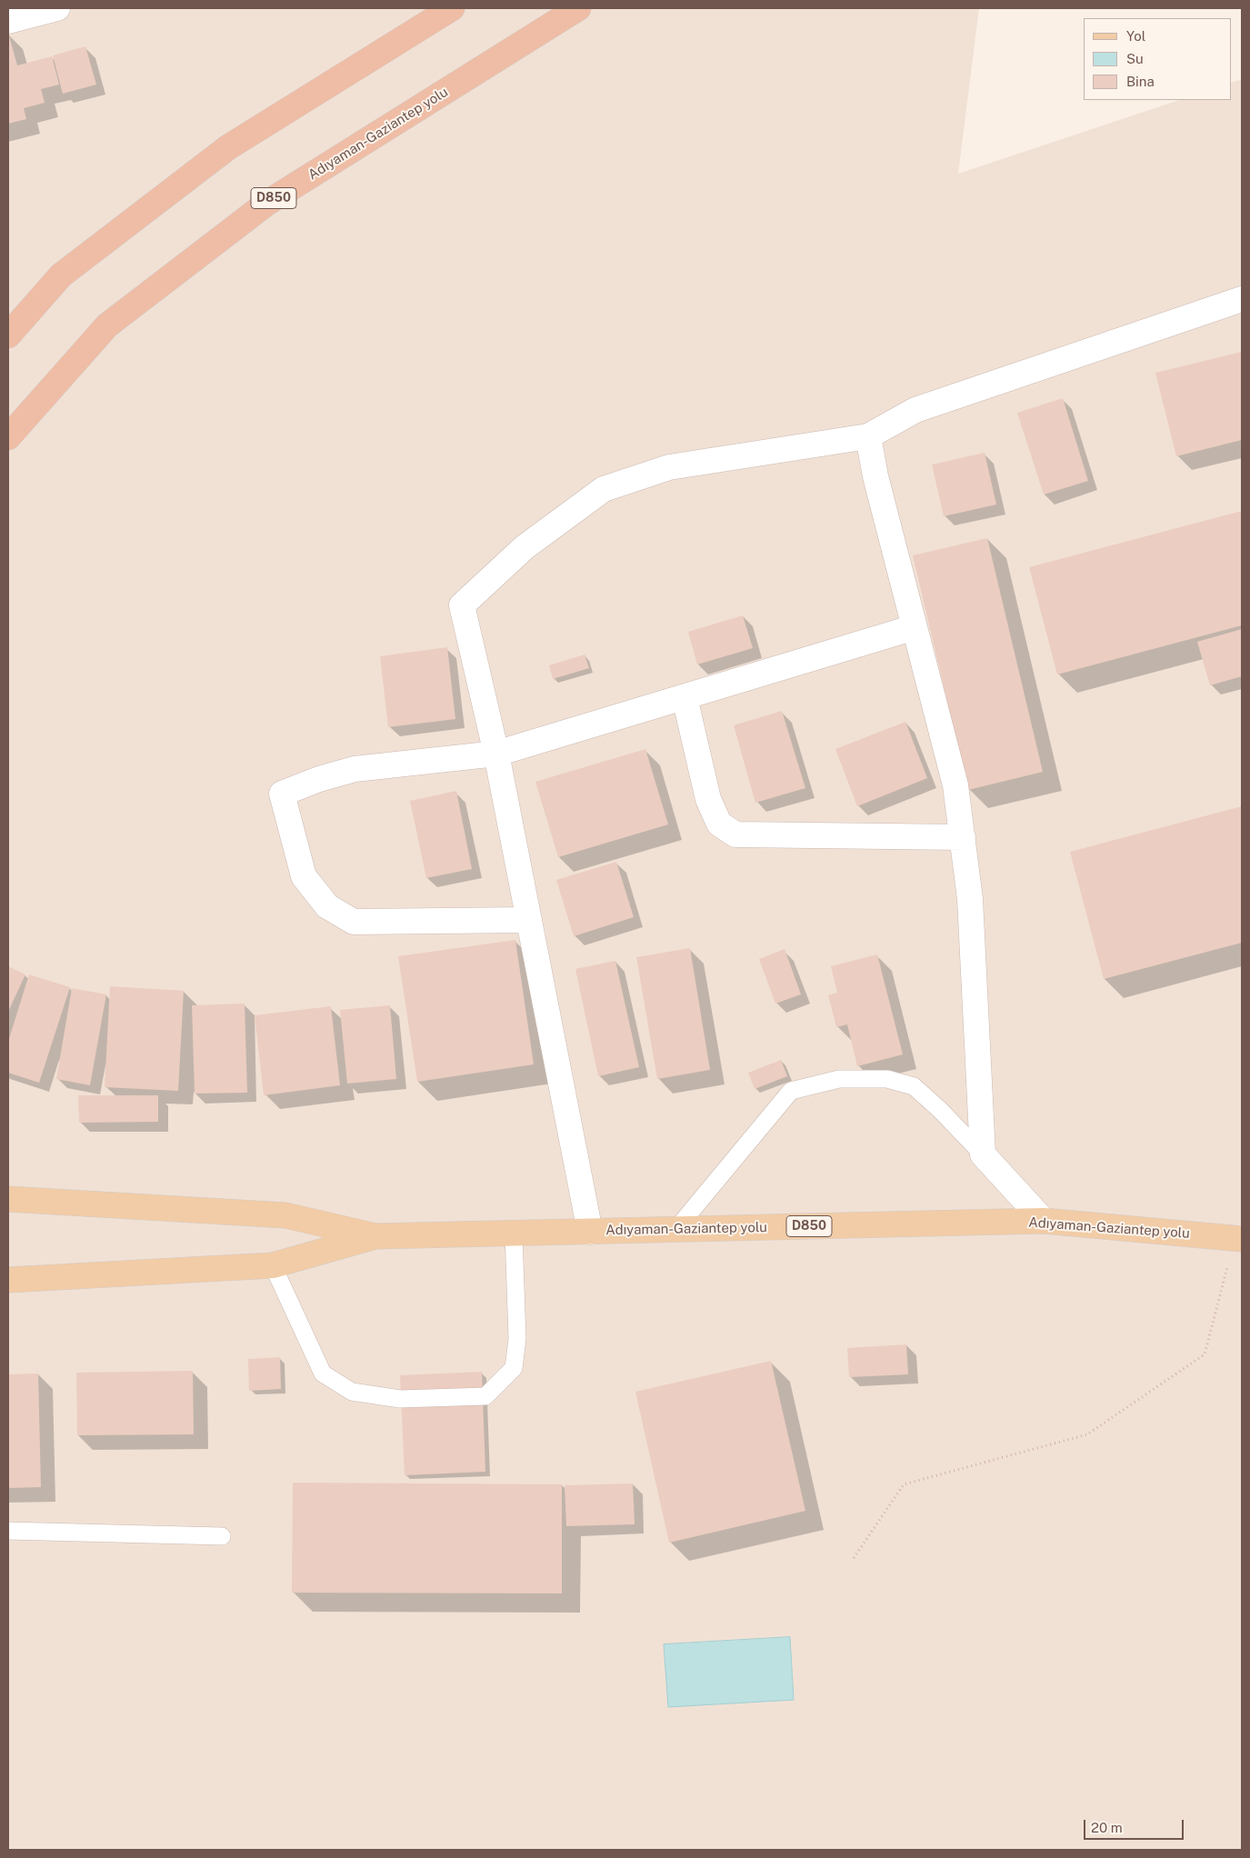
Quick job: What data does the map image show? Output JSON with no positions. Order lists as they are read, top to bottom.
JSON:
{
  "streets": {
    "highway": ["Adıyaman-Gaziantep yolu", "D850"]
  },
  "legend": ["Yol", "Su", "Bina"],
  "scale_bar": "20 m"
}
